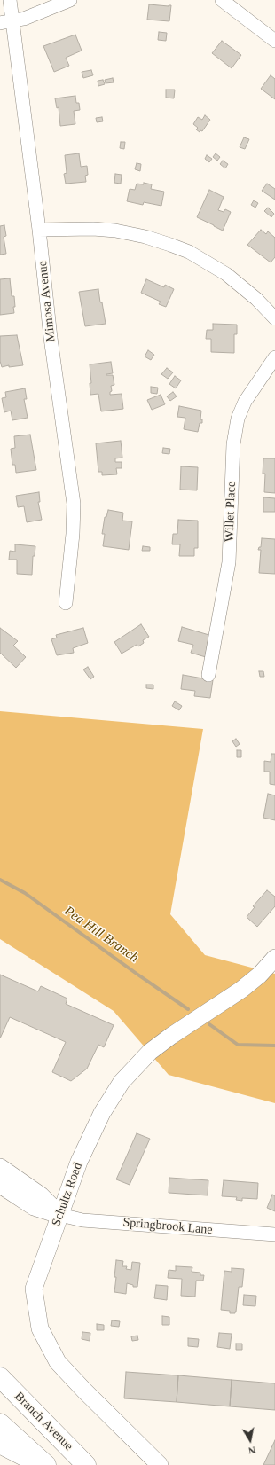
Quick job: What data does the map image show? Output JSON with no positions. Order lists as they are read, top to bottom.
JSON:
{
  "streets": {
    "highway": ["Branch Avenue"],
    "street": [
      "Mimosa Avenue",
      "Willet Place",
      "Schultz Road",
      "Springbrook Lane"
    ]
  },
  "crossings": [
    ["Schultz Road", "Springbrook Lane"]
  ],
  "water": ["Pea Hill Branch"],
  "north": "bottom"
}
